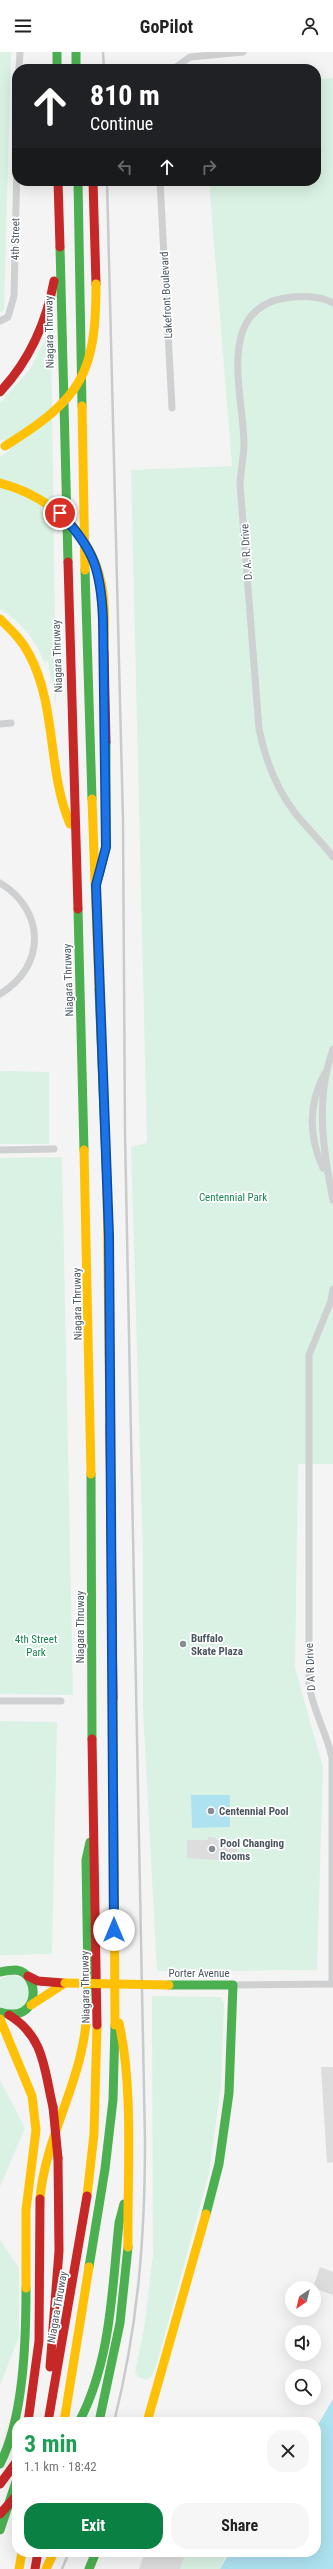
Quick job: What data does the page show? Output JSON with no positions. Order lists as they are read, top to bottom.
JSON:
{
  "streets": {
    "main road": ["Niagara Thruway", "Porter Avenue"],
    "street": [
      "4th Street",
      "Lakefront Boulevard",
      "D. A. R. Drive",
      "D A R Drive"
    ]
  },
  "crossings": [
    ["D A R Drive", "Porter Avenue"]
  ],
  "parks": ["Centennial Park", "4th Street Park"],
  "places": ["Buffalo Skate Plaza", "Centennial Pool", "Pool Changing Rooms"],
  "north": "bottom left",
  "page": {
    "header": "GoPilot",
    "turn": ["810 m", "Continue"],
    "heading": ["3 min", "1.1 km · 18:42"],
    "buttons": ["Exit", "Share"]
  }
}
